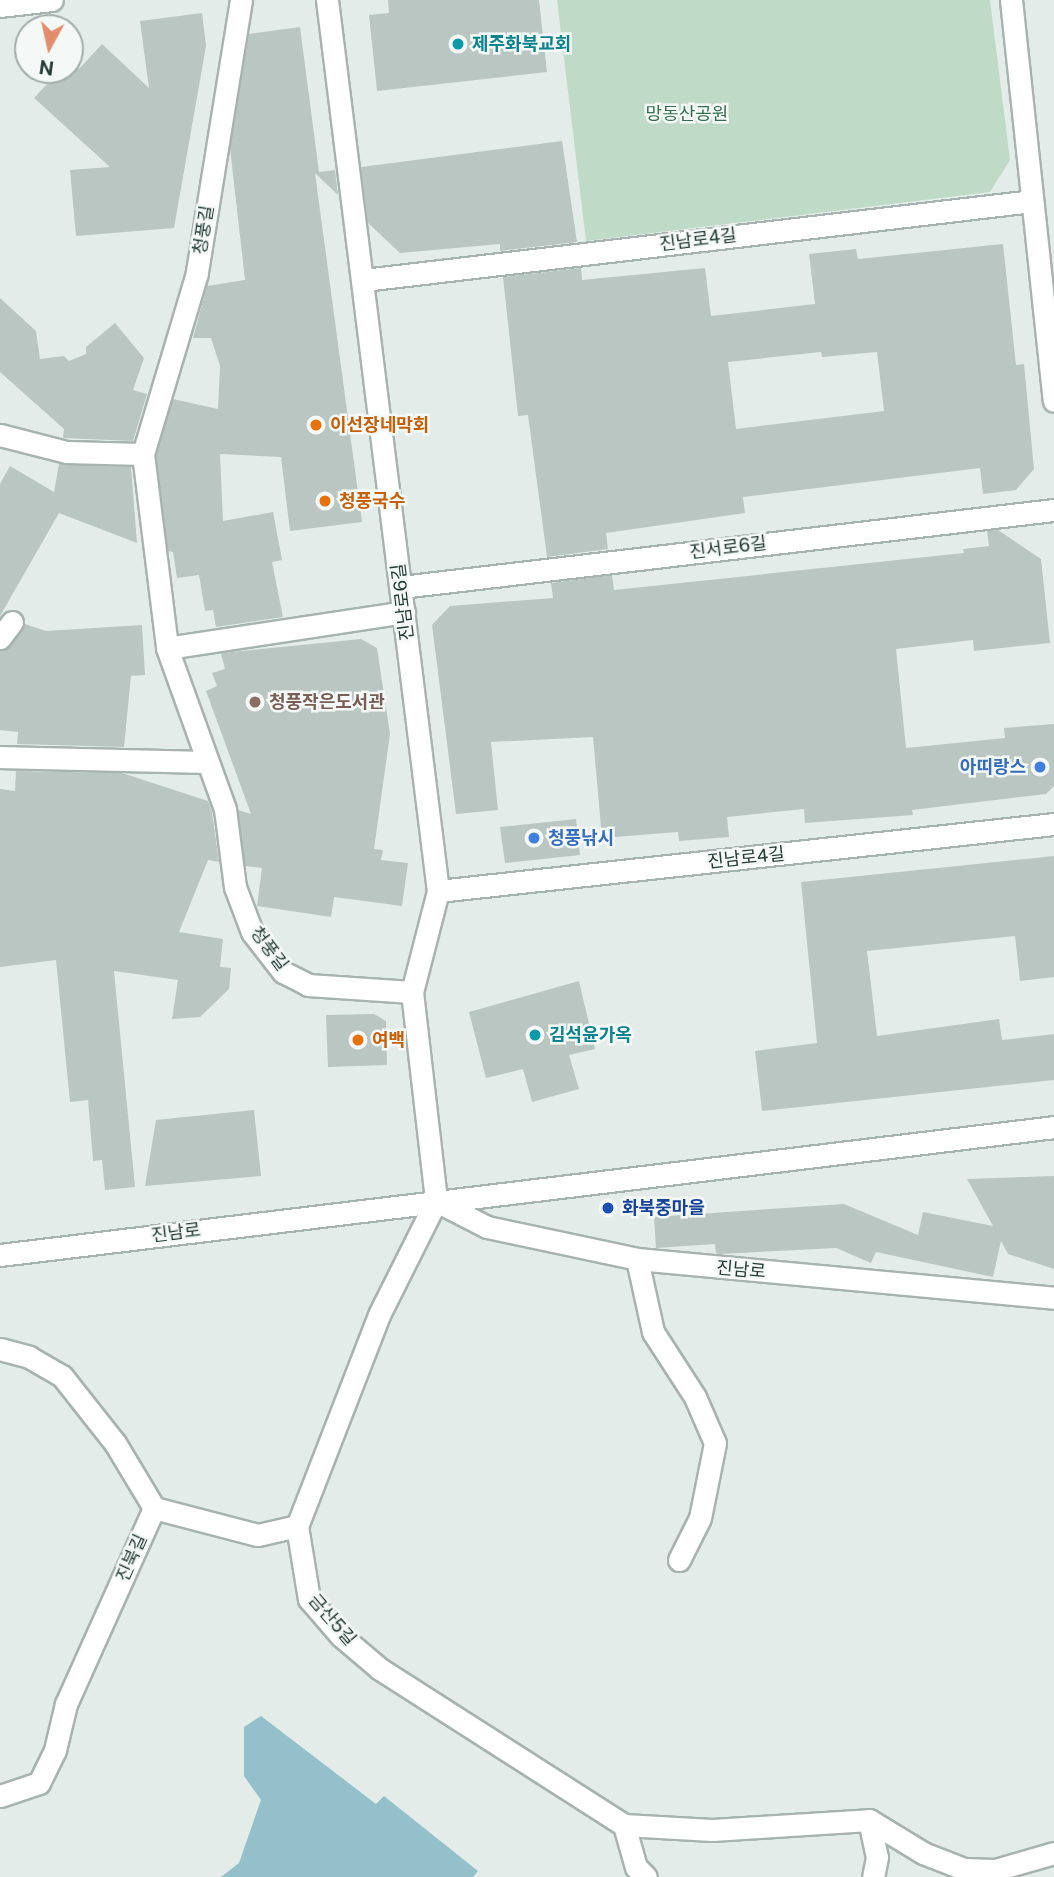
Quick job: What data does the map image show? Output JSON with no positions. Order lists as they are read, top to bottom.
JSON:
{
  "streets": {
    "street": [
      "청풍길",
      "진남로4길",
      "진서로6길",
      "진남로6길",
      "진남로",
      "진북길",
      "금산5길"
    ]
  },
  "crossings": [
    ["청풍길", "진남로6길"],
    ["진남로4길", "진남로6길"],
    ["진서로6길", "진남로6길"],
    ["진남로6길", "진남로"]
  ],
  "parks": ["망동산공원"],
  "places": [
    "제주화북교회",
    "이선장네막회",
    "청풍국수",
    "청풍작은도서관",
    "아띠랑스",
    "청풍낚시",
    "김석윤가옥",
    "여백",
    "화북중마을"
  ],
  "north": "bottom"
}
